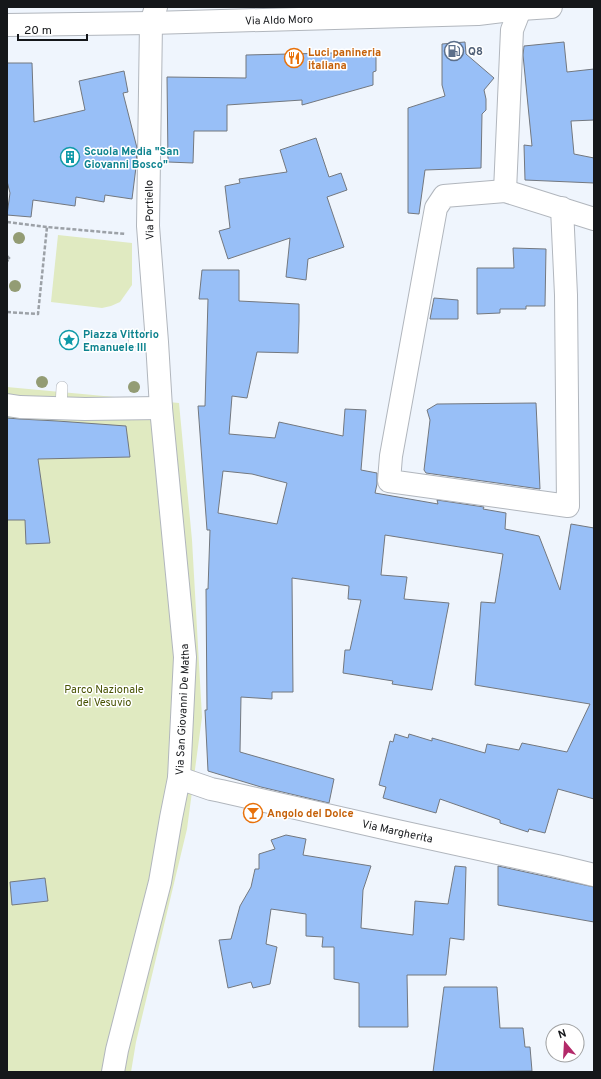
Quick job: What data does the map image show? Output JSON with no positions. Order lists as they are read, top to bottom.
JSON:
{
  "streets": {
    "street": [
      "Via Aldo Moro",
      "Via Portiello",
      "Via San Giovanni De Matha",
      "Via Margherita"
    ]
  },
  "crossings": [
    ["Via Aldo Moro", "Via Portiello"],
    ["Via Portiello", "Via San Giovanni De Matha"],
    ["Via San Giovanni De Matha", "Via Margherita"]
  ],
  "parks": ["Parco Nazionale del Vesuvio"],
  "places": {
    "fuel station": ["Q8"],
    "restaurant": ["Luci panineria italiana"],
    "building": ["Scuola Media \"San Giovanni Bosco\""],
    "place": ["Piazza Vittorio Emanuele III"],
    "bar": ["Angolo del Dolce"]
  },
  "scale_bar": "20 m",
  "north": "top"
}
